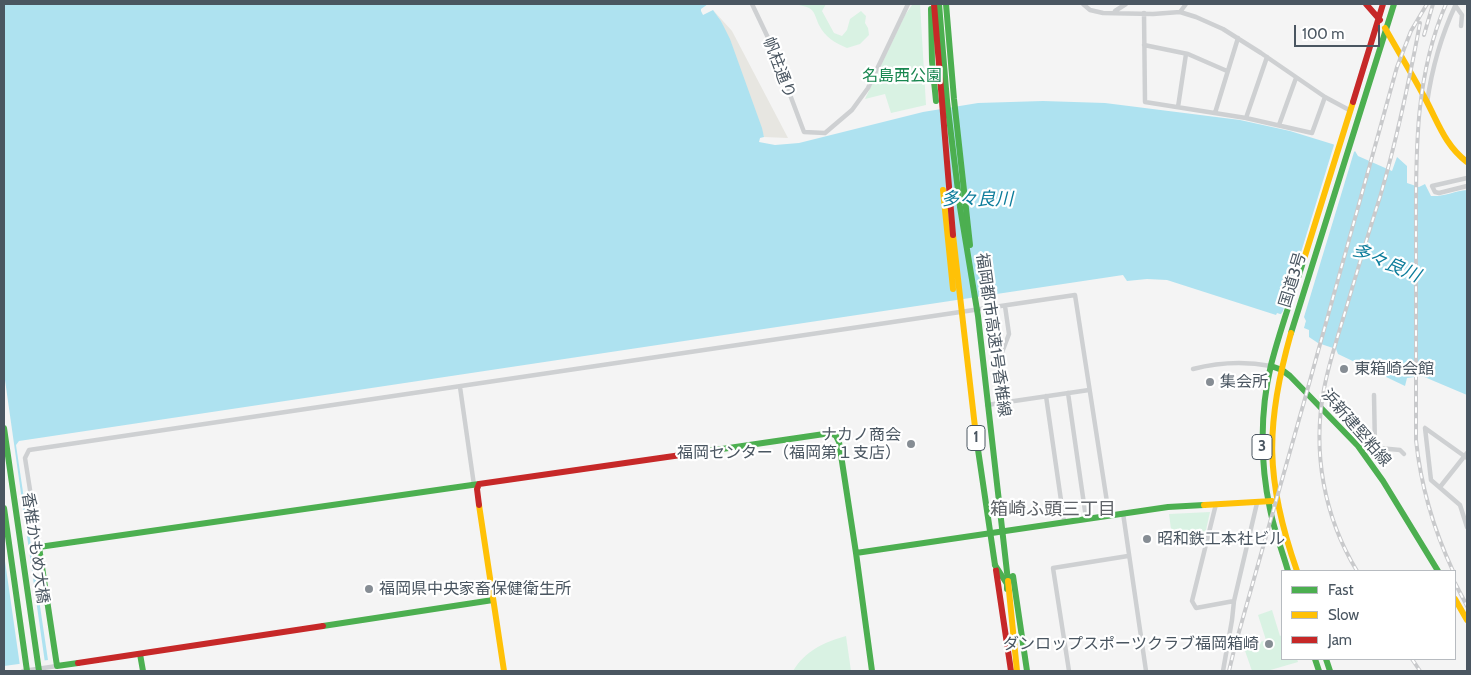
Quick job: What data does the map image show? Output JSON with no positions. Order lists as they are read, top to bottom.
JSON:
{
  "streets": {
    "main road": [
      "国道3号",
      "福岡都市高速1号香椎線",
      "浜新建堅粕線",
      "1",
      "3",
      "香椎かもめ大橋"
    ],
    "street": ["帆柱通り"]
  },
  "crossings": [
    ["国道3号", "浜新建堅粕線"]
  ],
  "districts": ["箱崎ふ頭三丁目"],
  "water": ["多々良川"],
  "parks": ["名島西公園"],
  "places": [
    "東箱崎会館",
    "集会所",
    "ナカノ商会 福岡センター（福岡第１支店）",
    "昭和鉄工本社ビル",
    "福岡県中央家畜保健衛生所",
    "ダンロップスポーツクラブ福岡箱崎"
  ],
  "legend": ["Fast", "Slow", "Jam"],
  "scale_bar": "100 m"
}
